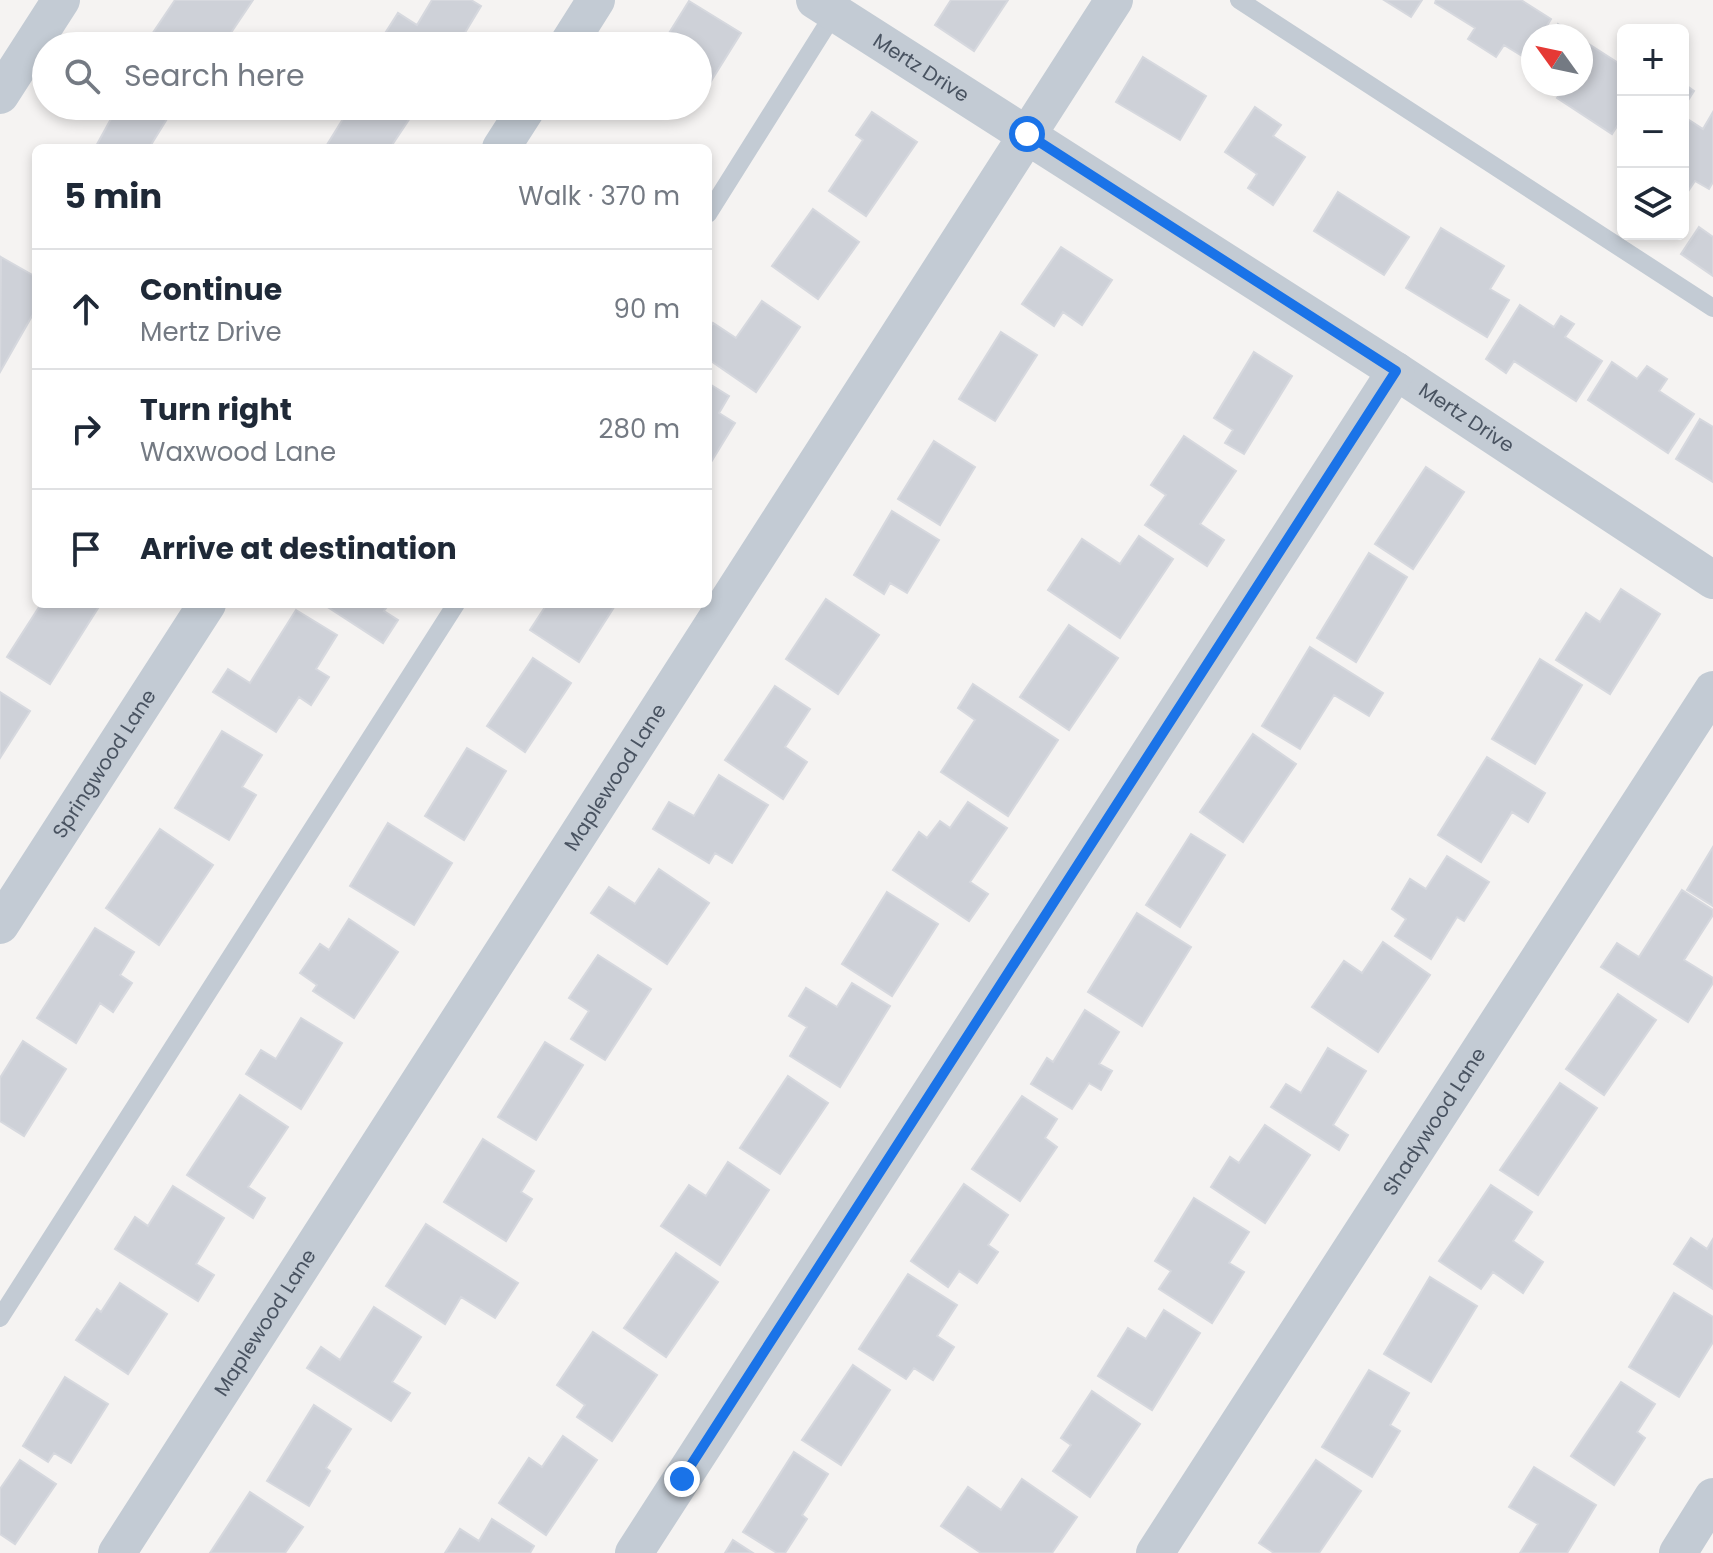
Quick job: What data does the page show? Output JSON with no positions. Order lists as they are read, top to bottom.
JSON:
{
  "streets": {
    "street": [
      "Mertz Drive",
      "Springwood Lane",
      "Maplewood Lane",
      "Shadywood Lane"
    ]
  },
  "crossings": [
    ["Mertz Drive", "Maplewood Lane"]
  ],
  "north": "top left",
  "page": {
    "map_buttons": ["+", "−"],
    "search": "Search here",
    "heading": ["5 min", "Walk · 370 m"],
    "list": [
      ["Continue", "Mertz Drive", "90 m"],
      ["Turn right", "Waxwood Lane", "280 m"],
      "Arrive at destination"
    ]
  }
}
